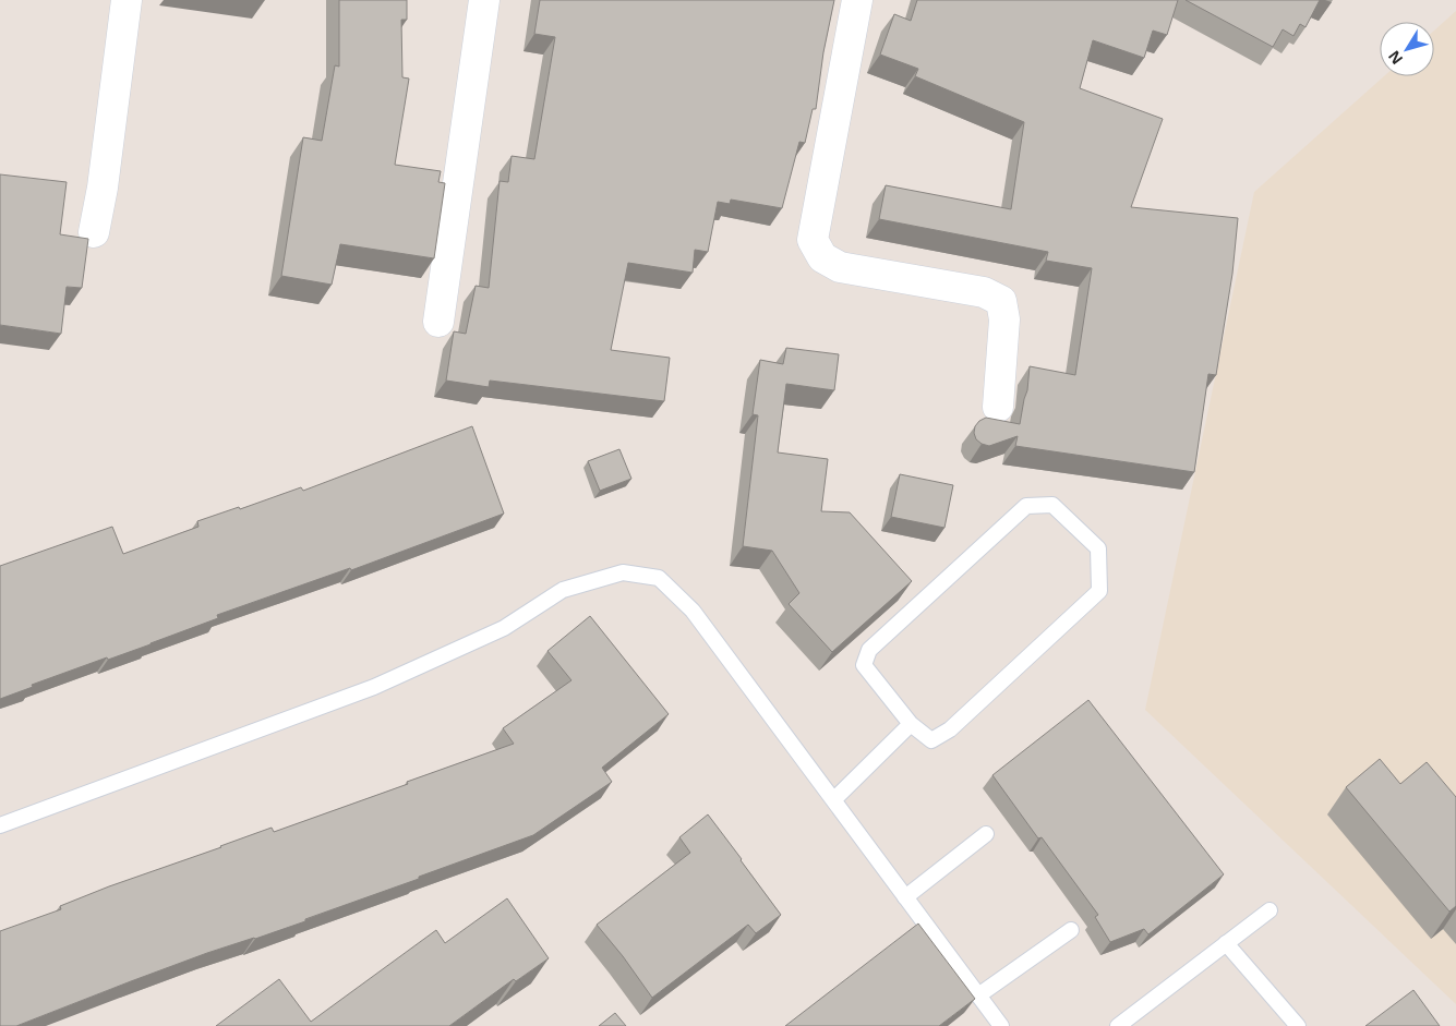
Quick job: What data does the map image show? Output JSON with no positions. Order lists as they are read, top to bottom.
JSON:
{
  "north": "bottom left"
}
